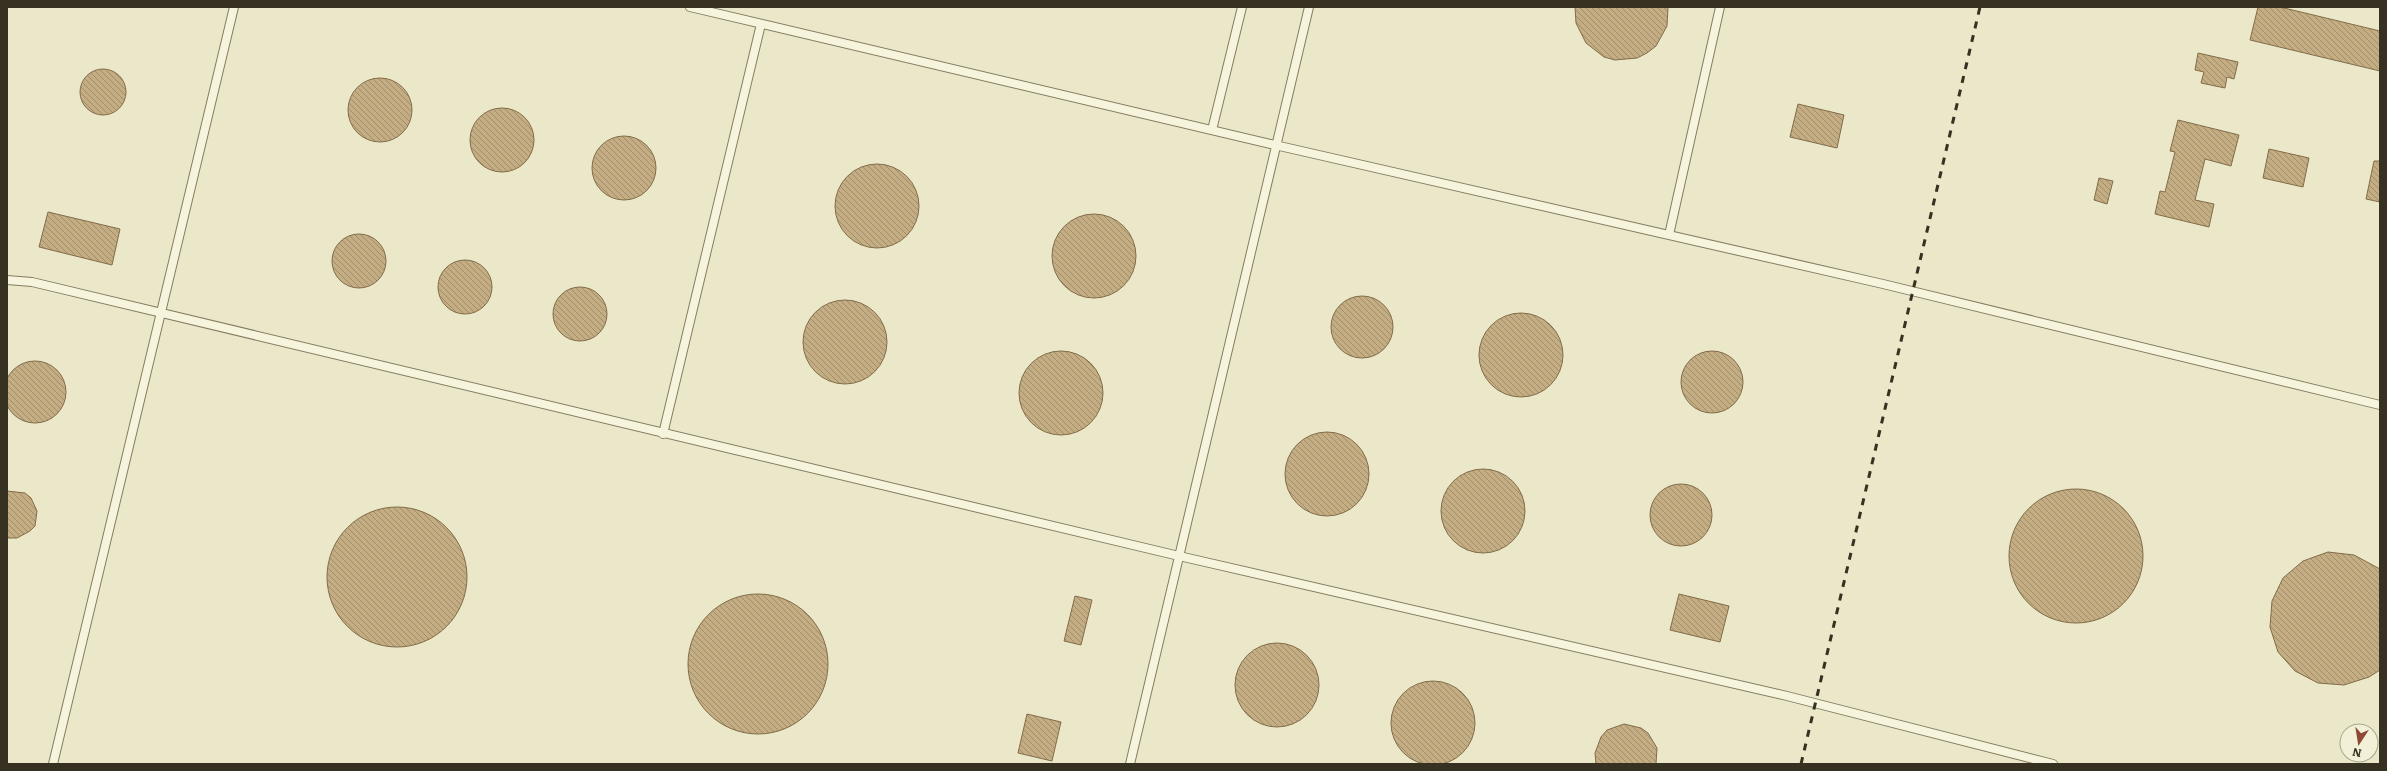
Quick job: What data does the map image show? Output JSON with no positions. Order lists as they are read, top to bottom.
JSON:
{
  "north": "bottom"
}
